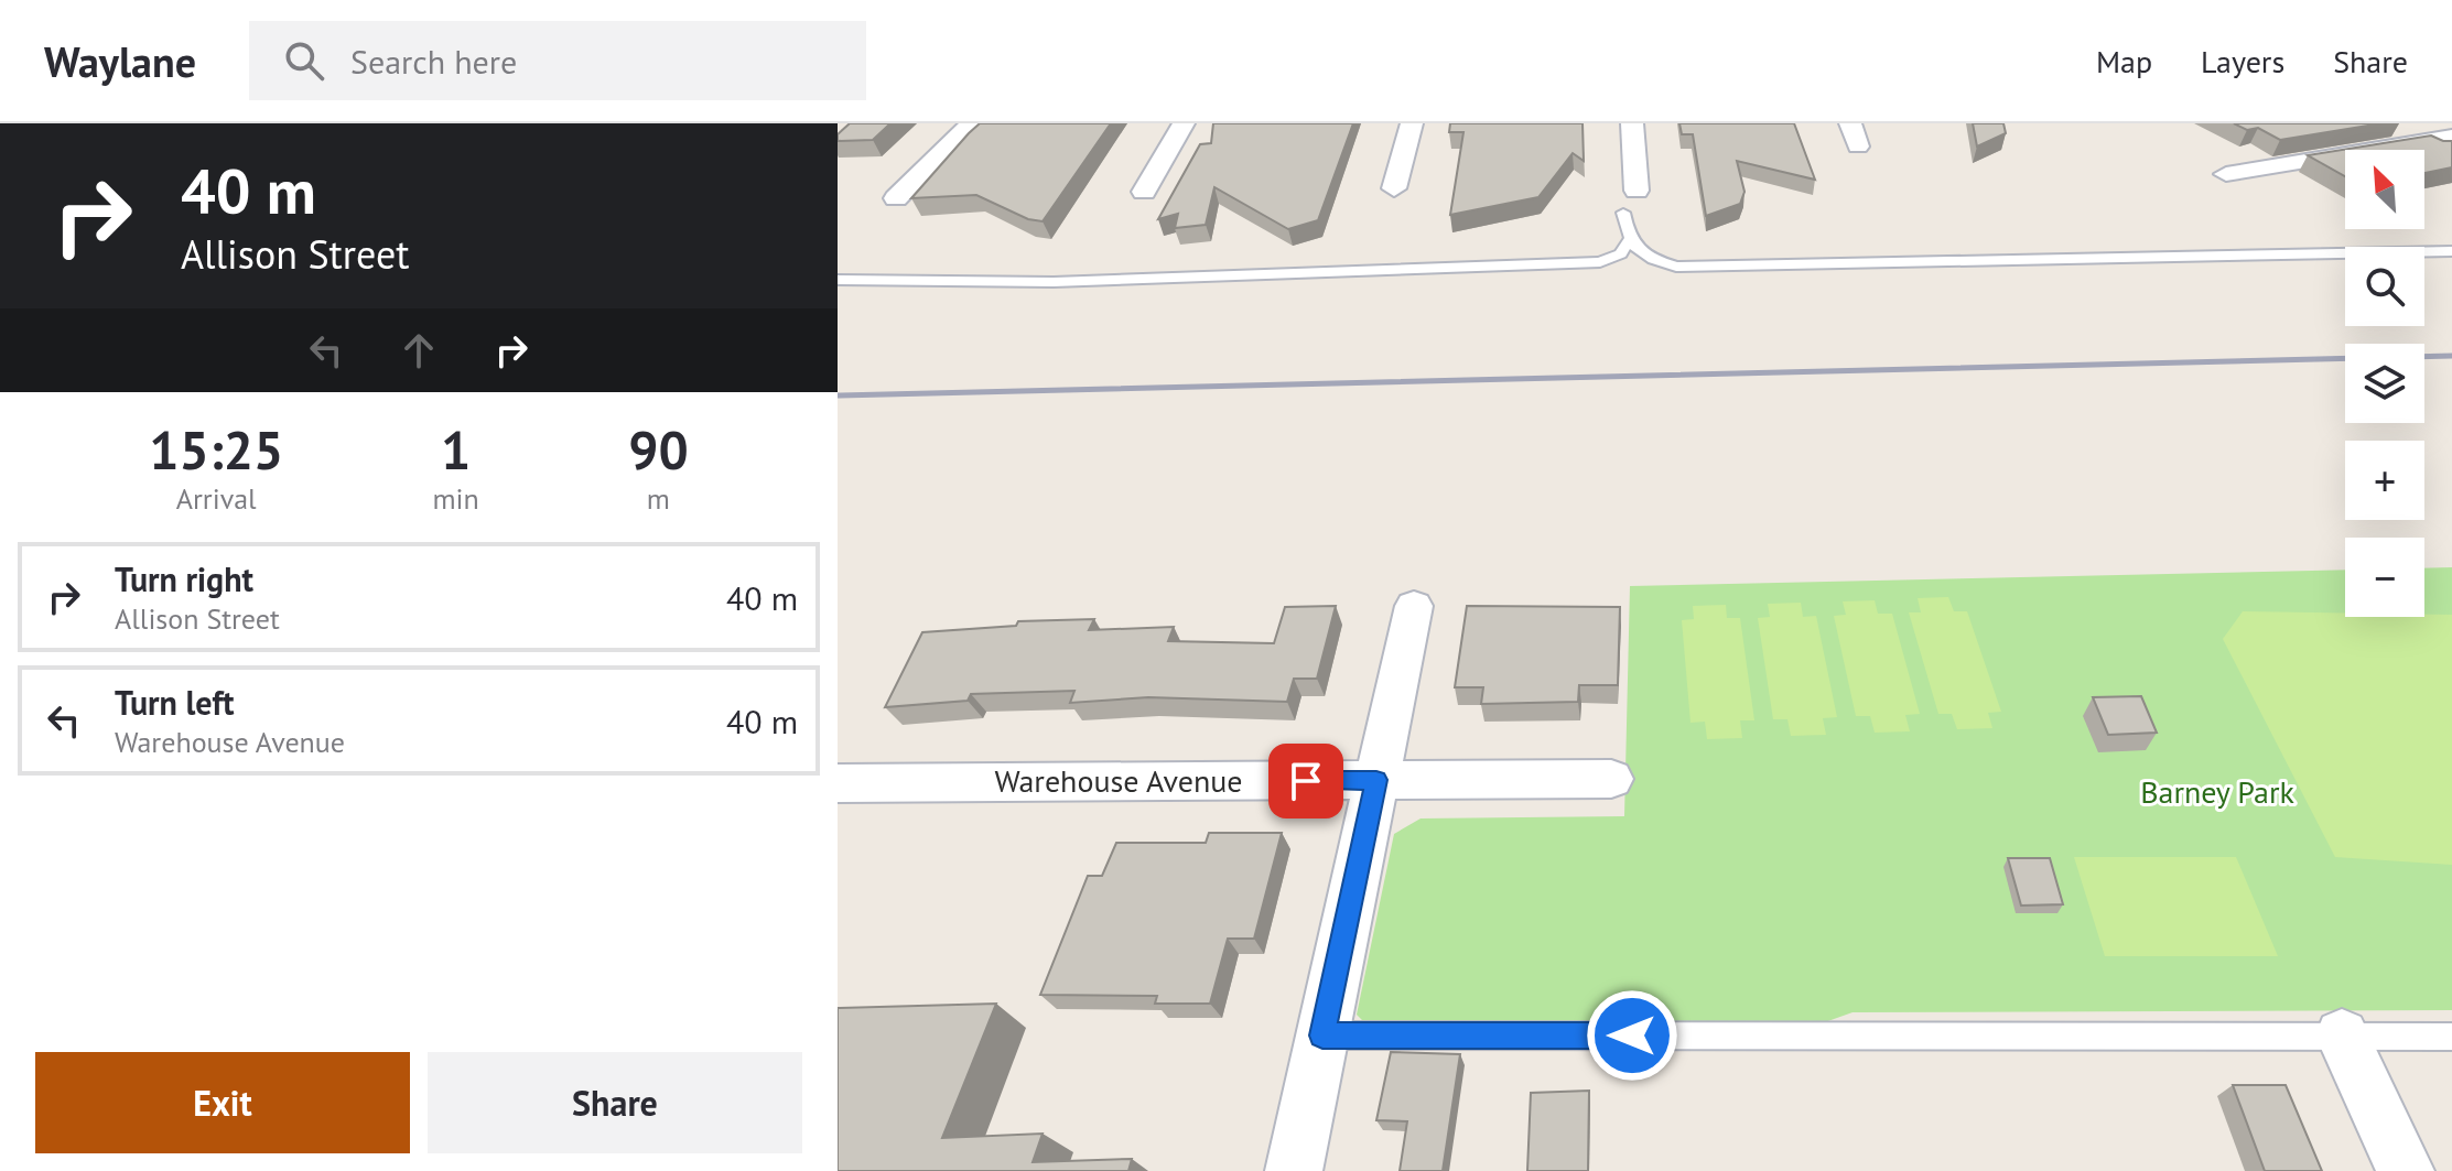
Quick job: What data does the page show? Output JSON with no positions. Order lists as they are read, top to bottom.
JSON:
{
  "streets": {
    "street": ["Warehouse Avenue"]
  },
  "parks": ["Barney Park"],
  "north": "top left",
  "page": {
    "header": "Waylane",
    "search": "Search here",
    "nav": ["Map", "Layers", "Share"],
    "turn": ["40 m", "Allison Street"],
    "map_buttons": ["+", "−"],
    "eta": [
      "15:25",
      "Arrival",
      "1",
      "min",
      "90",
      "m"
    ],
    "list": [
      {
        "name": "Turn right",
        "note": "Allison Street",
        "value": "40 m"
      },
      {
        "name": "Turn left",
        "note": "Warehouse Avenue",
        "value": "40 m"
      }
    ],
    "buttons": ["Exit", "Share"]
  }
}
